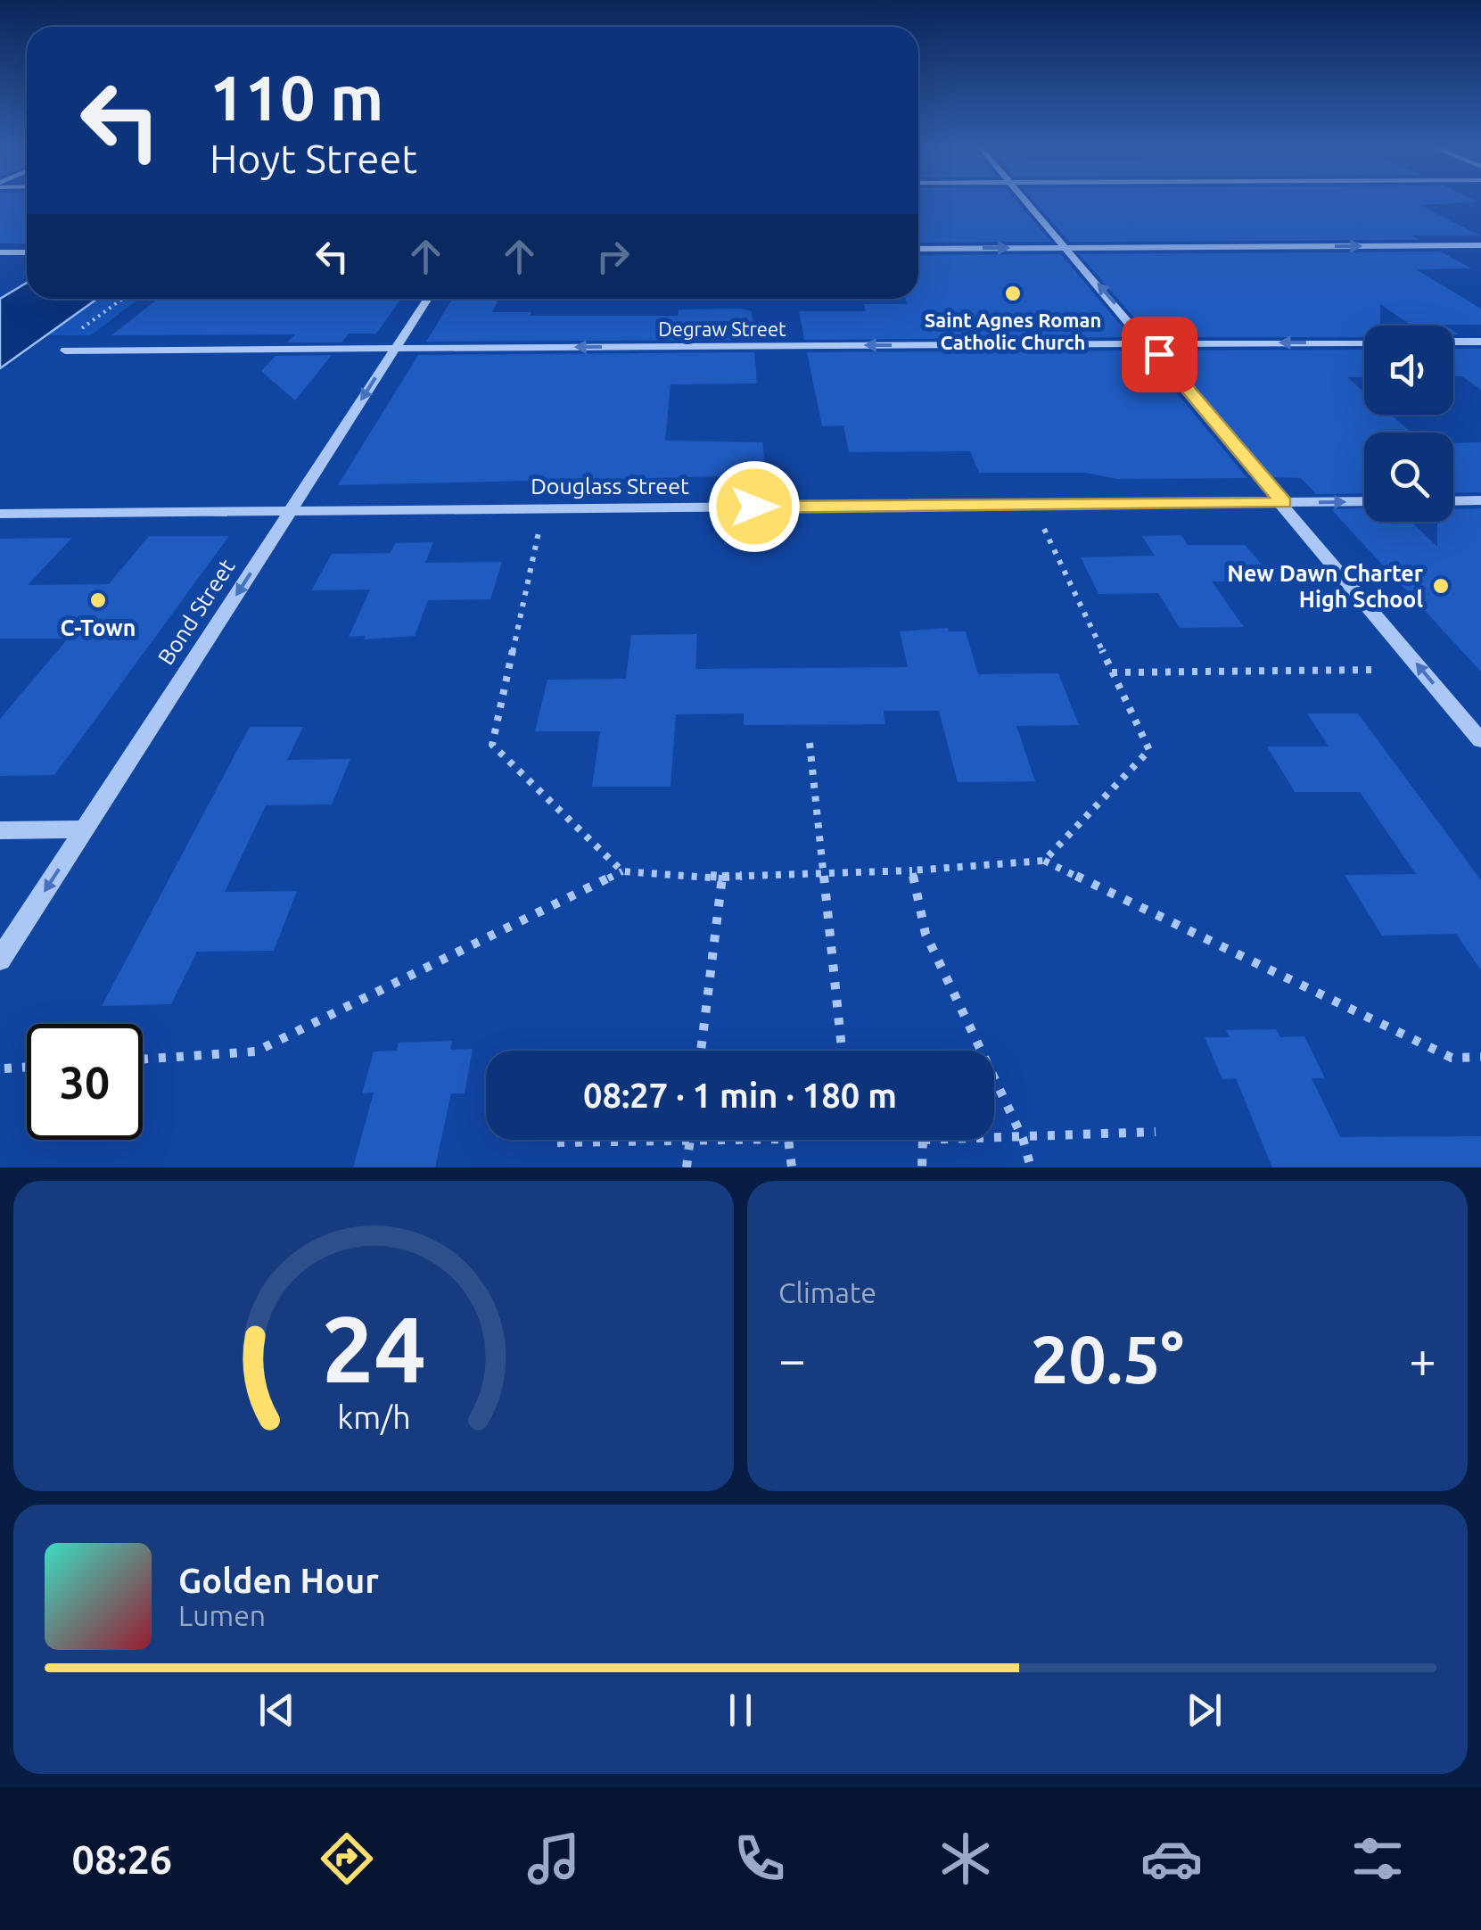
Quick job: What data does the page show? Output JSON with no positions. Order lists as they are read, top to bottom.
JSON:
{
  "streets": {
    "street": ["Degraw Street", "Douglass Street", "Bond Street"]
  },
  "crossings": [
    ["Degraw Street", "Bond Street"],
    ["Douglass Street", "Bond Street"]
  ],
  "one_way": ["Bond Street"],
  "places": ["Saint Agnes Roman Catholic Church", "New Dawn Charter High School", "C-Town"],
  "page": {
    "turn": ["110 m", "Hoyt Street"],
    "limit": "30",
    "trip": "08:27 · 1 min · 180 m",
    "tile": "Climate",
    "heat": ["−", "20.5°", "+"],
    "song": ["Golden Hour", "Lumen"],
    "tabs": "08:26",
    "gauge": ["24", "km/h"]
  }
}
